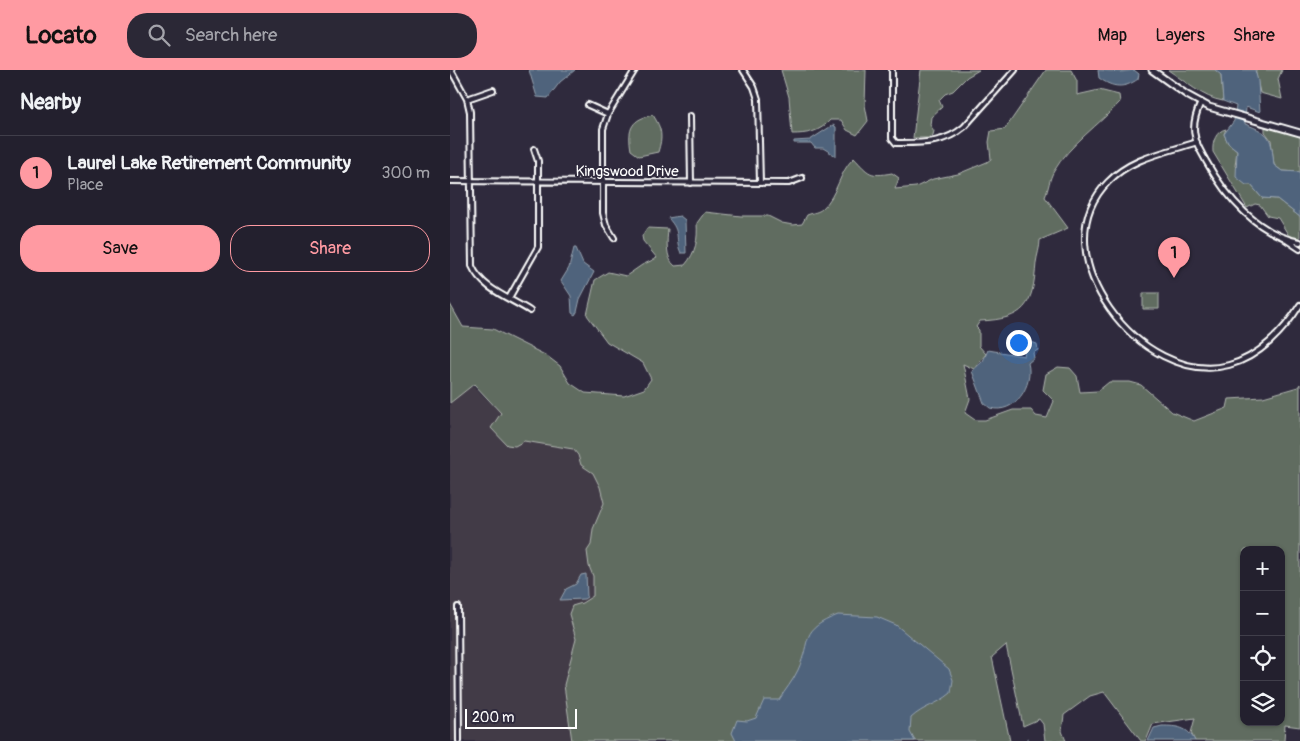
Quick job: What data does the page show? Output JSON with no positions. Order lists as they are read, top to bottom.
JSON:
{
  "streets": {
    "street": ["Kingswood Drive"]
  },
  "scale_bar": "200 m",
  "page": {
    "header": "Locato",
    "search": "Search here",
    "nav": ["Map", "Layers", "Share"],
    "heading": "Nearby",
    "list": [
      {
        "mark": "1",
        "name": "Laurel Lake Retirement Community",
        "note": "Place",
        "value": "300 m"
      }
    ],
    "buttons": ["Save", "Share"],
    "pins": "1",
    "map_buttons": ["+", "−"],
    "scale": "200 m"
  }
}
